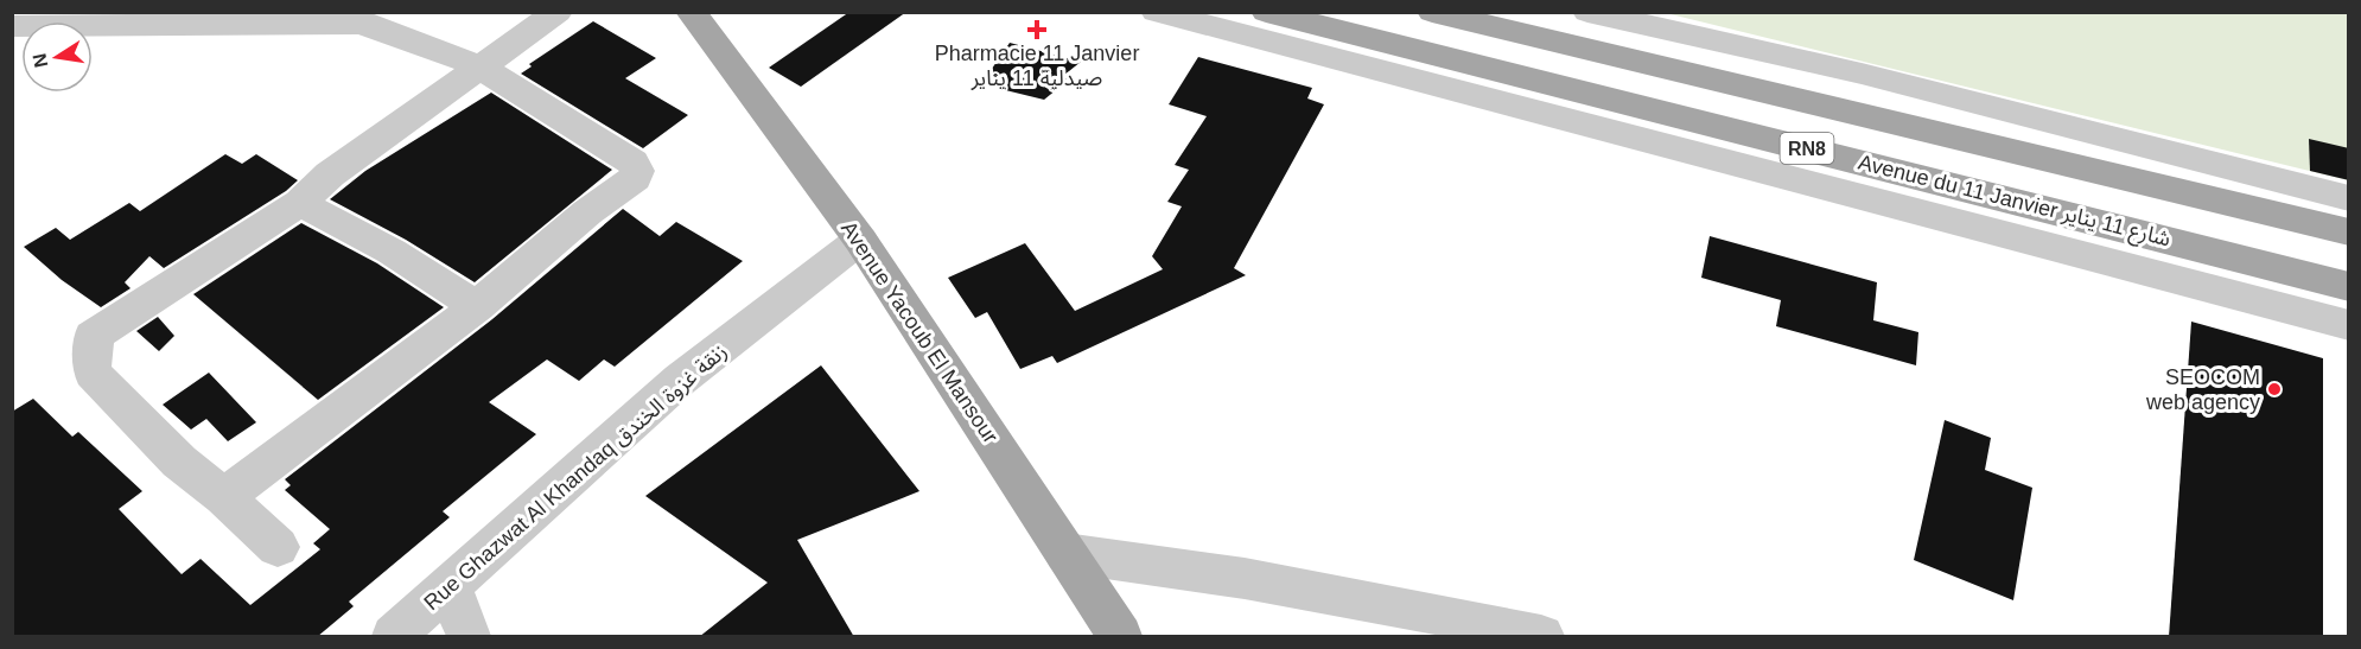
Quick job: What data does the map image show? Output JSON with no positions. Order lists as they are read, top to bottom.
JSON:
{
  "streets": {
    "main road": ["RN8", "Avenue du 11 Janvier شارع 11 يناير", "Avenue Yacoub El Mansour"],
    "street": ["Rue Ghazwat Al Khandaq زنقة غزوة الخندق"]
  },
  "crossings": [
    ["Avenue Yacoub El Mansour", "Rue Ghazwat Al Khandaq زنقة غزوة الخندق"]
  ],
  "places": {
    "health": ["Pharmacie 11 Janvier صيدلية 11 يناير"],
    "other": ["SEOCOM web agency"]
  },
  "north": "left"
}
